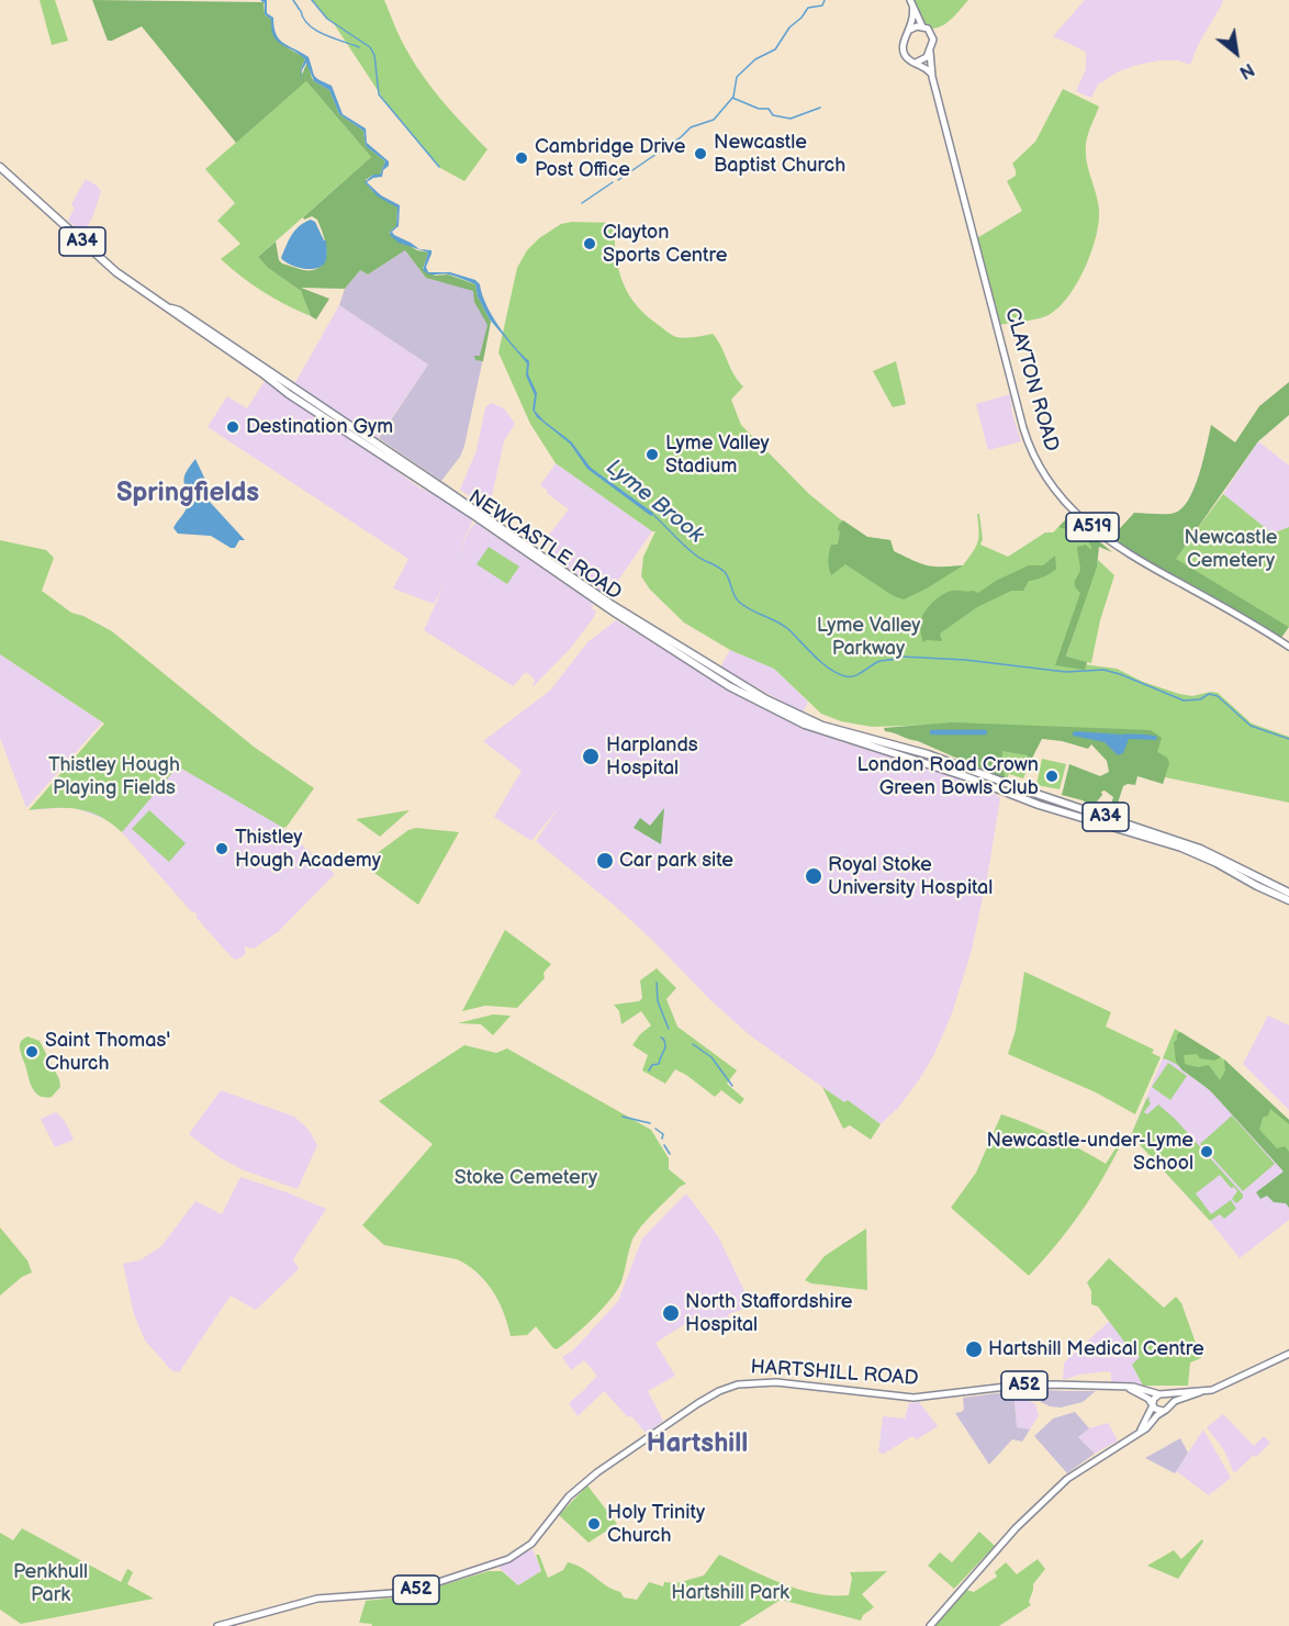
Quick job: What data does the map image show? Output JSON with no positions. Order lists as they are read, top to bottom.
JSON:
{
  "streets": {
    "highway": ["A34", "NEWCASTLE ROAD"],
    "main road": [
      "CLAYTON ROAD",
      "A519",
      "HARTSHILL ROAD",
      "A52"
    ]
  },
  "crossings": [
    ["A34", "NEWCASTLE ROAD"],
    ["CLAYTON ROAD", "A519"],
    ["HARTSHILL ROAD", "A52"]
  ],
  "districts": ["Springfields", "Hartshill"],
  "water": ["Lyme Brook"],
  "parks": [
    "Newcastle Cemetery",
    "Lyme Valley Parkway",
    "Thistley Hough Playing Fields",
    "Stoke Cemetery",
    "Penkhull Park",
    "Hartshill Park"
  ],
  "places": [
    "Newcastle Baptist Church",
    "Cambridge Drive Post Office",
    "Clayton Sports Centre",
    "Destination Gym",
    "Lyme Valley Stadium",
    "Harplands Hospital",
    "London Road Crown Green Bowls Club",
    "Thistley Hough Academy",
    "Car park site",
    "Royal Stoke University Hospital",
    "Saint Thomas' Church",
    "Newcastle-under-Lyme School",
    "North Staffordshire Hospital",
    "Hartshill Medical Centre",
    "Holy Trinity Church"
  ],
  "north": "bottom right"
}
